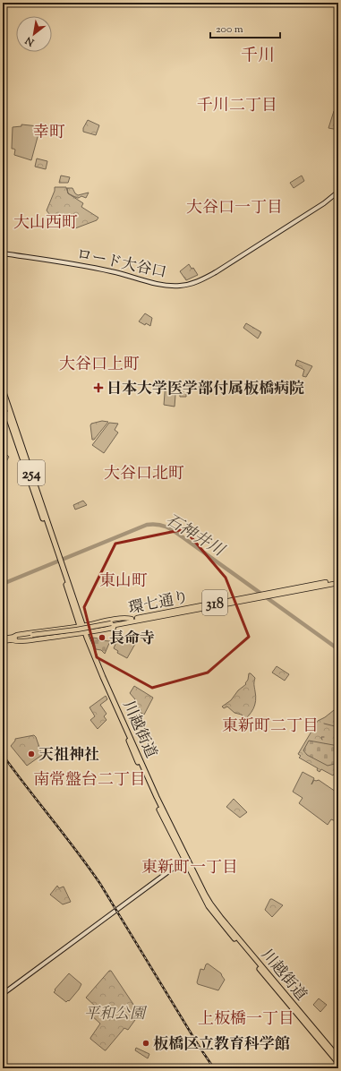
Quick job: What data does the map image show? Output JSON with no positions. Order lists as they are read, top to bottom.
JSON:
{
  "streets": {
    "highway": ["254", "川越街道"],
    "main road": ["ロード大谷口", "環七通り", "318"]
  },
  "districts": [
    "千川",
    "千川二丁目",
    "幸町",
    "大谷口一丁目",
    "大山西町",
    "大谷口上町",
    "大谷口北町",
    "東山町",
    "東新町二丁目",
    "南常盤台二丁目",
    "東新町一丁目",
    "上板橋一丁目"
  ],
  "water": ["石神井川"],
  "parks": ["平和公園"],
  "places": {
    "health": ["日本大学医学部付属板橋病院"],
    "other": ["長命寺", "天祖神社", "板橋区立教育科学館"]
  },
  "scale_bar": "200 m",
  "north": "bottom left"
}
